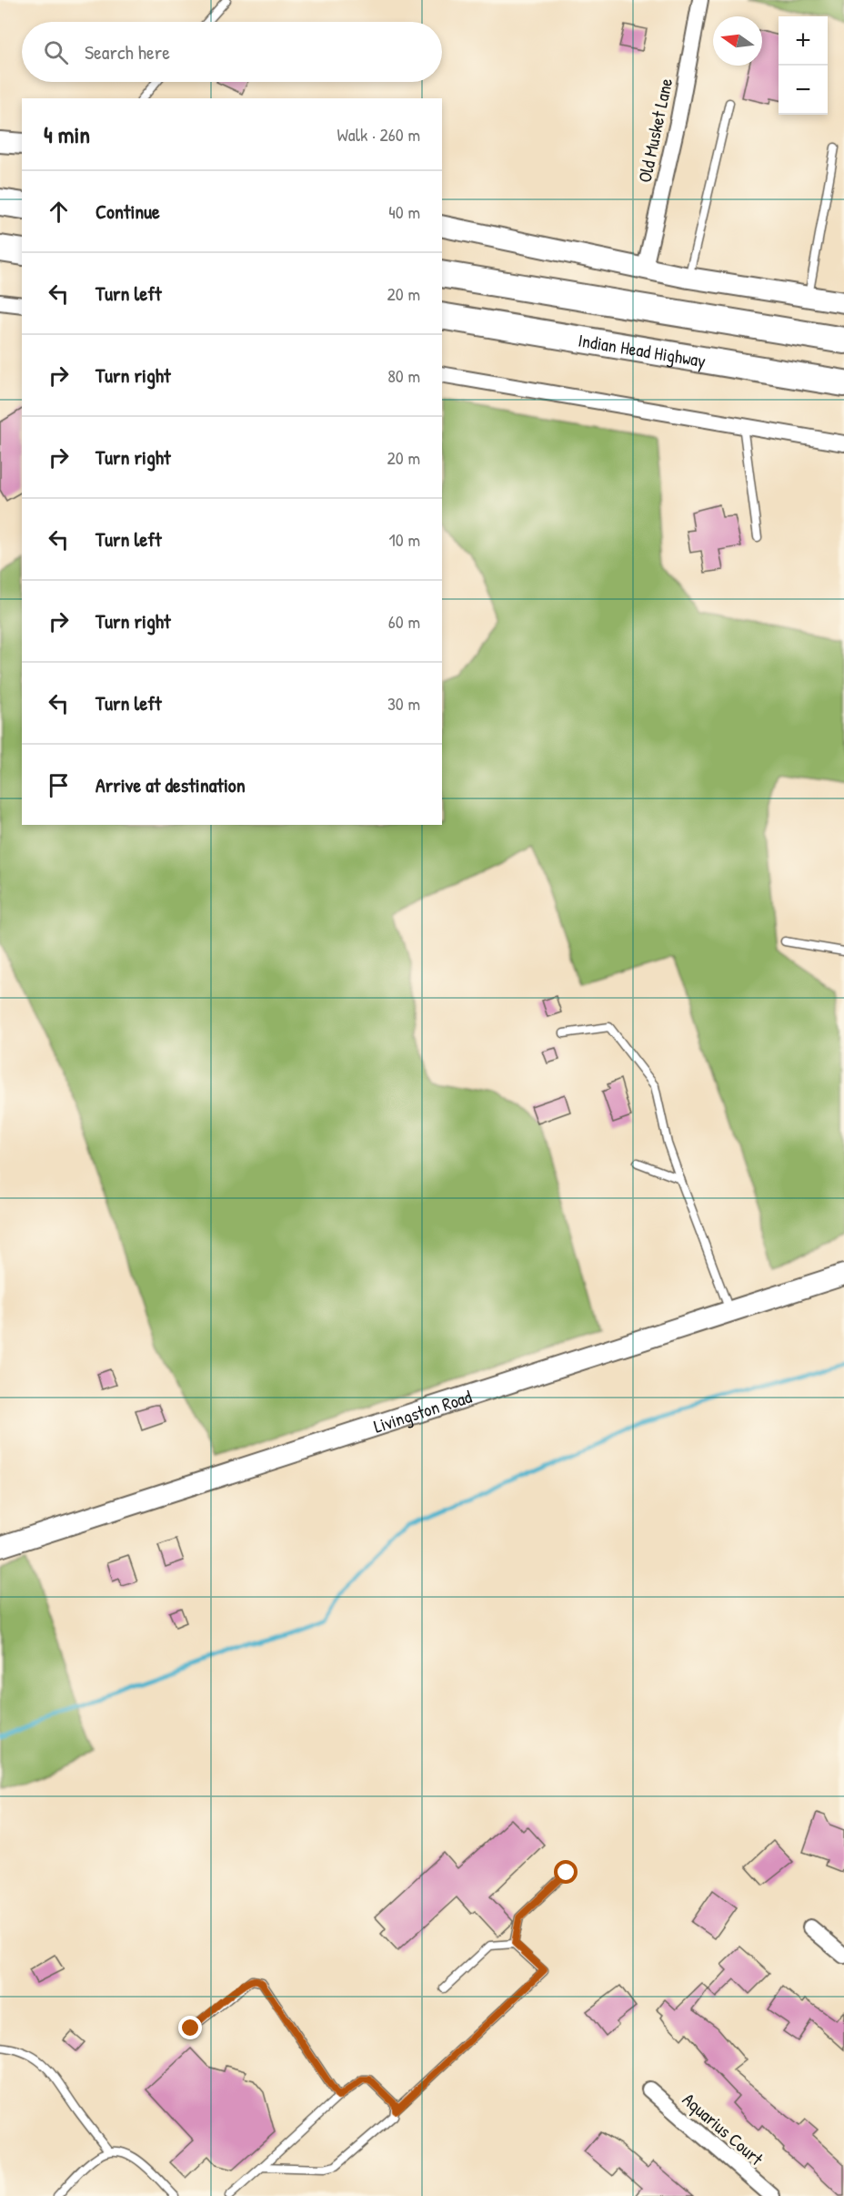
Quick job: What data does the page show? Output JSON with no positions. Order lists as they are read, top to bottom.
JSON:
{
  "streets": {
    "highway": ["Indian Head Highway"],
    "main road": ["Livingston Road"],
    "street": ["Old Musket Lane", "Aquarius Court"]
  },
  "north": "left",
  "page": {
    "map_buttons": ["+", "−"],
    "search": "Search here",
    "heading": ["4 min", "Walk · 260 m"],
    "list": [
      ["Continue", "40 m"],
      ["Turn left", "20 m"],
      ["Turn right", "80 m"],
      ["Turn right", "20 m"],
      ["Turn left", "10 m"],
      ["Turn right", "60 m"],
      ["Turn left", "30 m"],
      "Arrive at destination"
    ]
  }
}
